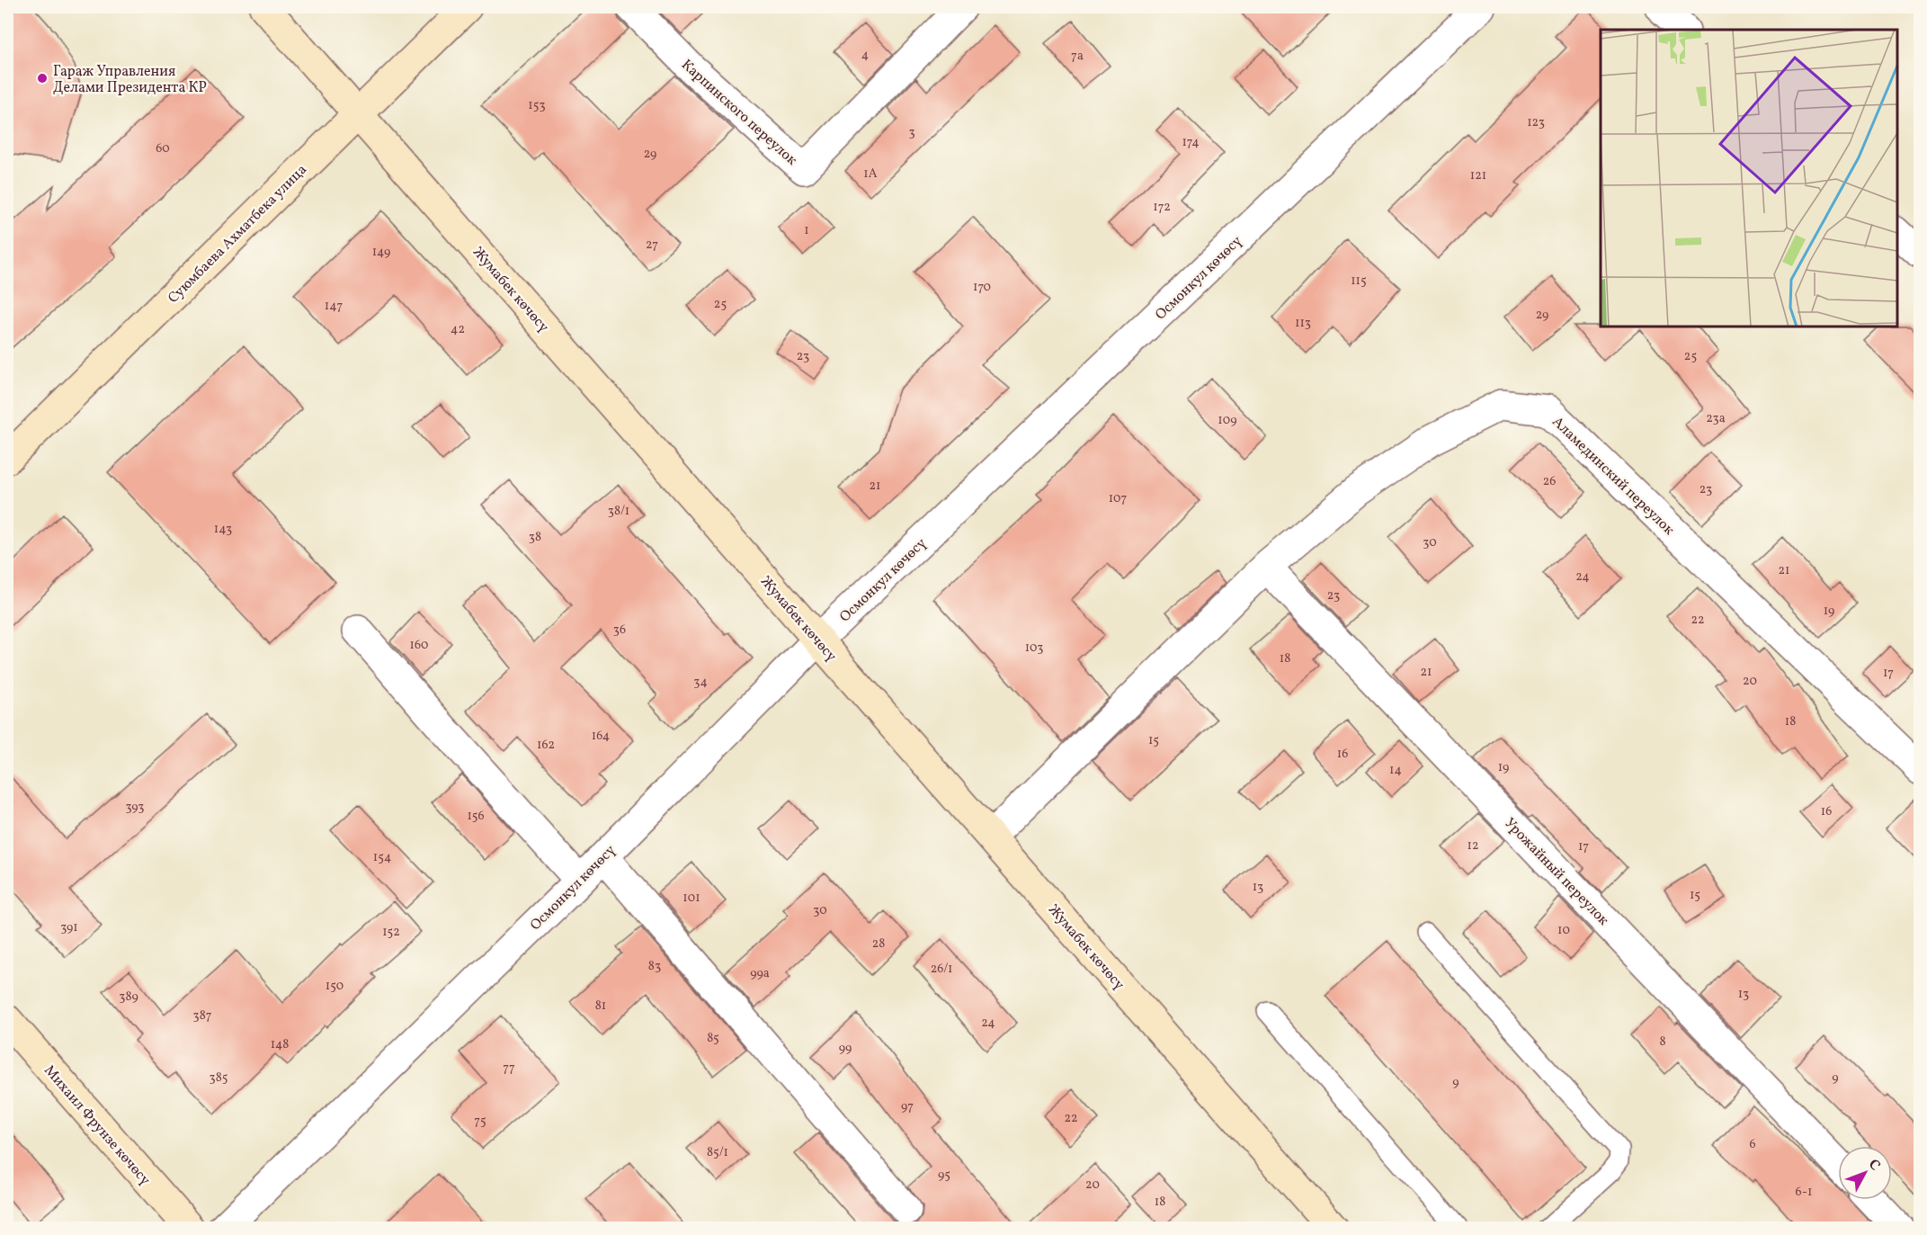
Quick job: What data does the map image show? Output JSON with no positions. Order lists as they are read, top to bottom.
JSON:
{
  "streets": {
    "street": [
      "Карпинского переулок",
      "Суюмбаева Ахматбека улица",
      "Осмонкул көчөсү",
      "Жумабек көчөсү",
      "Аламединский переулок",
      "Урожайный переулок",
      "Михаил Фрунзе көчөсү"
    ]
  },
  "crossings": [
    ["Суюмбаева Ахматбека улица", "Жумабек көчөсү"],
    ["Осмонкул көчөсү", "Жумабек көчөсү"],
    ["Жумабек көчөсү", "Аламединский переулок"],
    ["Аламединский переулок", "Урожайный переулок"]
  ],
  "places": ["Гараж Управления Делами Президента КР"],
  "house_numbers": [
    "4",
    "7а",
    "153",
    "123",
    "3",
    "174",
    "60",
    "29",
    "1А",
    "121",
    "172",
    "1",
    "27",
    "149",
    "115",
    "170",
    "25",
    "147",
    "29",
    "113",
    "42",
    "23",
    "25",
    "23а",
    "109",
    "26",
    "21",
    "23",
    "107",
    "38/1",
    "143",
    "38",
    "30",
    "21",
    "24",
    "23",
    "19",
    "22",
    "36",
    "160",
    "103",
    "18",
    "21",
    "17",
    "20",
    "34",
    "18",
    "164",
    "15",
    "162",
    "16",
    "19",
    "14",
    "393",
    "16",
    "156",
    "12",
    "17",
    "154",
    "13",
    "15",
    "101",
    "30",
    "391",
    "10",
    "152",
    "28",
    "83",
    "26/1",
    "99а",
    "150",
    "13",
    "389",
    "81",
    "387",
    "24",
    "85",
    "8",
    "148",
    "99",
    "77",
    "385",
    "9",
    "9",
    "97",
    "22",
    "75",
    "6",
    "85/1",
    "95",
    "20",
    "6-1",
    "18"
  ],
  "north": "top right"
}
